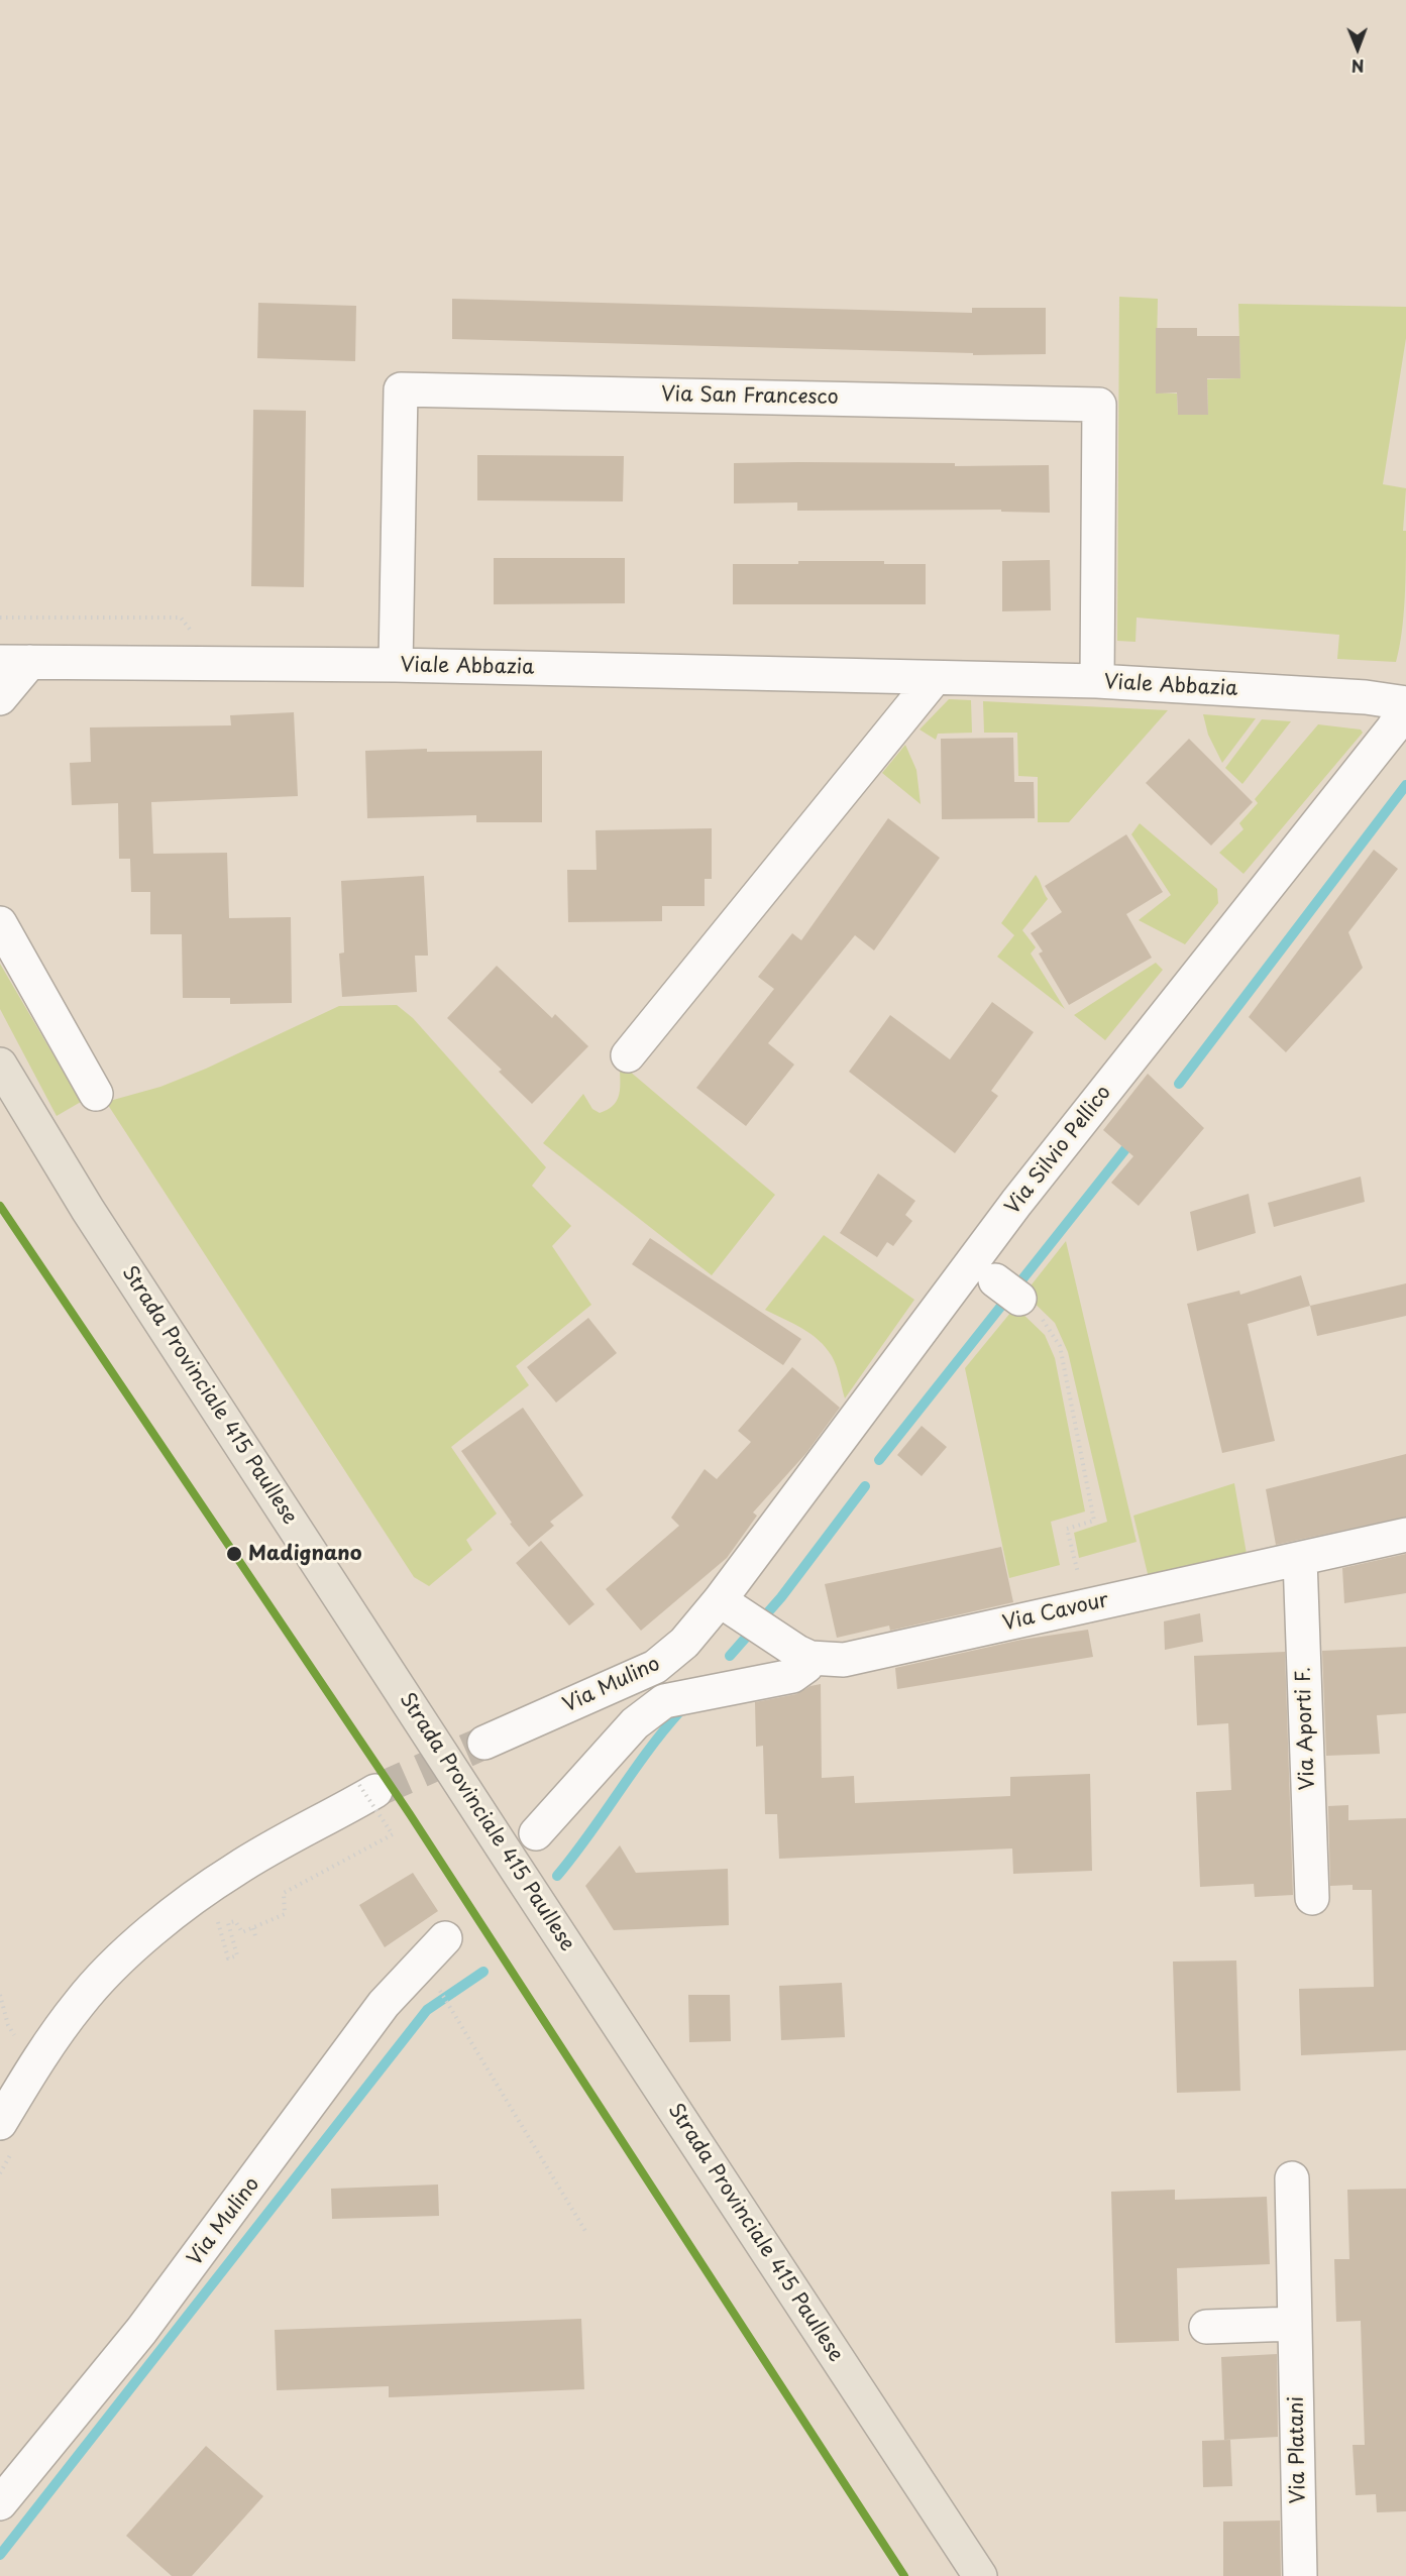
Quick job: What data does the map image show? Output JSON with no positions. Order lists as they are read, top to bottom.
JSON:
{
  "streets": {
    "main road": ["Strada Provinciale 415 Paullese"],
    "street": [
      "Via San Francesco",
      "Viale Abbazia",
      "Via Silvio Pellico",
      "Via Cavour",
      "Via Mulino",
      "Via Aporti F.",
      "Via Platani"
    ]
  },
  "crossings": [
    ["Via San Francesco", "Viale Abbazia"],
    ["Viale Abbazia", "Via Silvio Pellico"],
    ["Via Silvio Pellico", "Via Cavour"],
    ["Via Silvio Pellico", "Via Mulino"],
    ["Via Cavour", "Via Mulino"],
    ["Via Cavour", "Via Aporti F."]
  ],
  "places": ["Madignano"],
  "north": "bottom"
}
